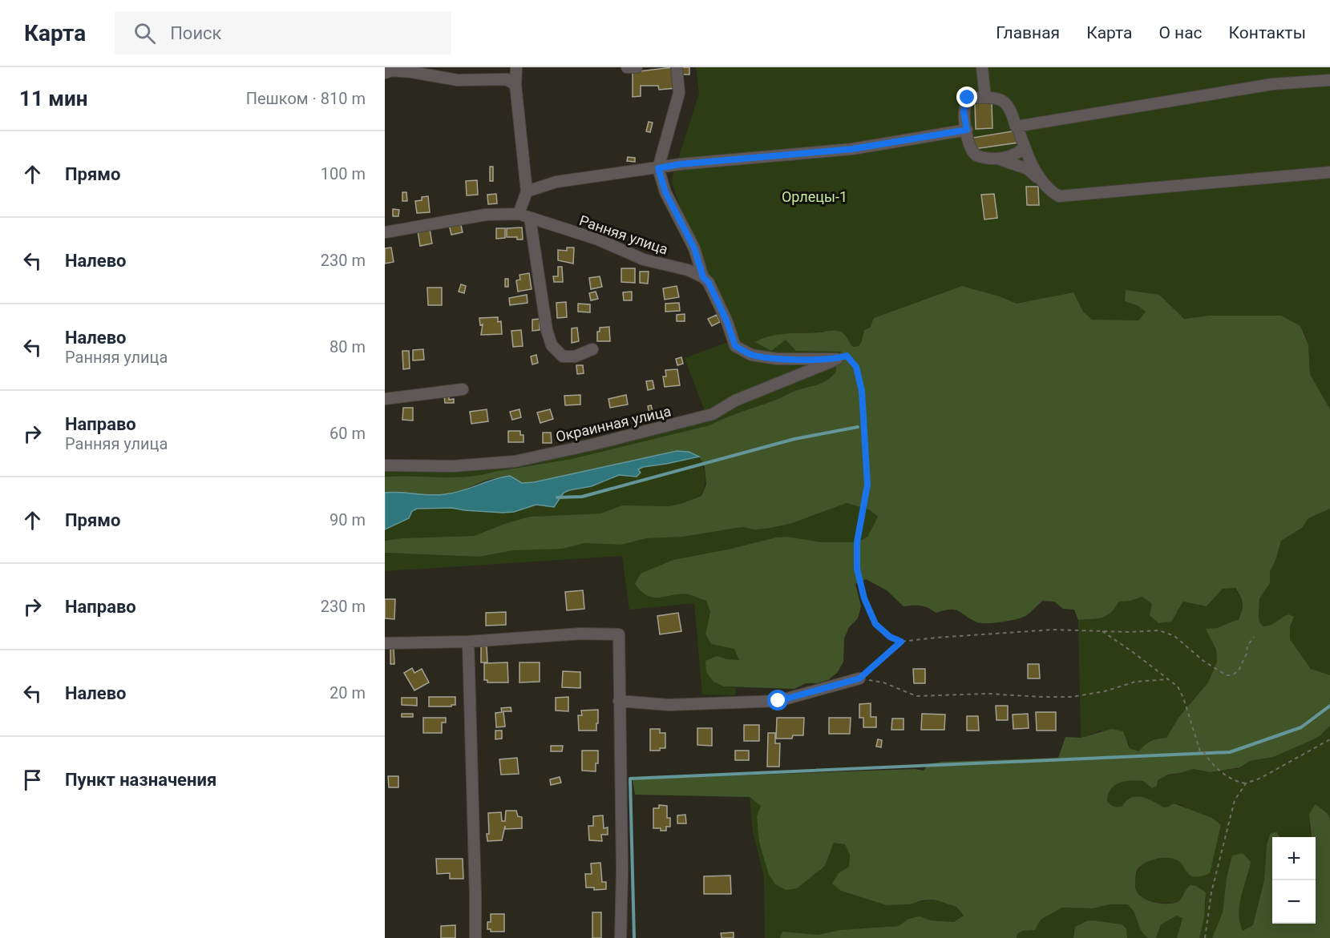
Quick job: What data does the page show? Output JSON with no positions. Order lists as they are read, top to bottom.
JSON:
{
  "streets": {
    "street": ["Ранняя улица", "Окраинная улица"]
  },
  "parks": ["Орлецы-1"],
  "page": {
    "header": "Карта",
    "search": "Поиск",
    "nav": [
      "Главная",
      "Карта",
      "О нас",
      "Контакты"
    ],
    "heading": ["11 мин", "Пешком · 810 m"],
    "list": [
      ["Прямо", "100 m"],
      ["Налево", "230 m"],
      ["Налево", "Ранняя улица", "80 m"],
      ["Направо", "Ранняя улица", "60 m"],
      ["Прямо", "90 m"],
      ["Направо", "230 m"],
      ["Налево", "20 m"],
      "Пункт назначения"
    ],
    "map_buttons": ["+", "−"]
  }
}
